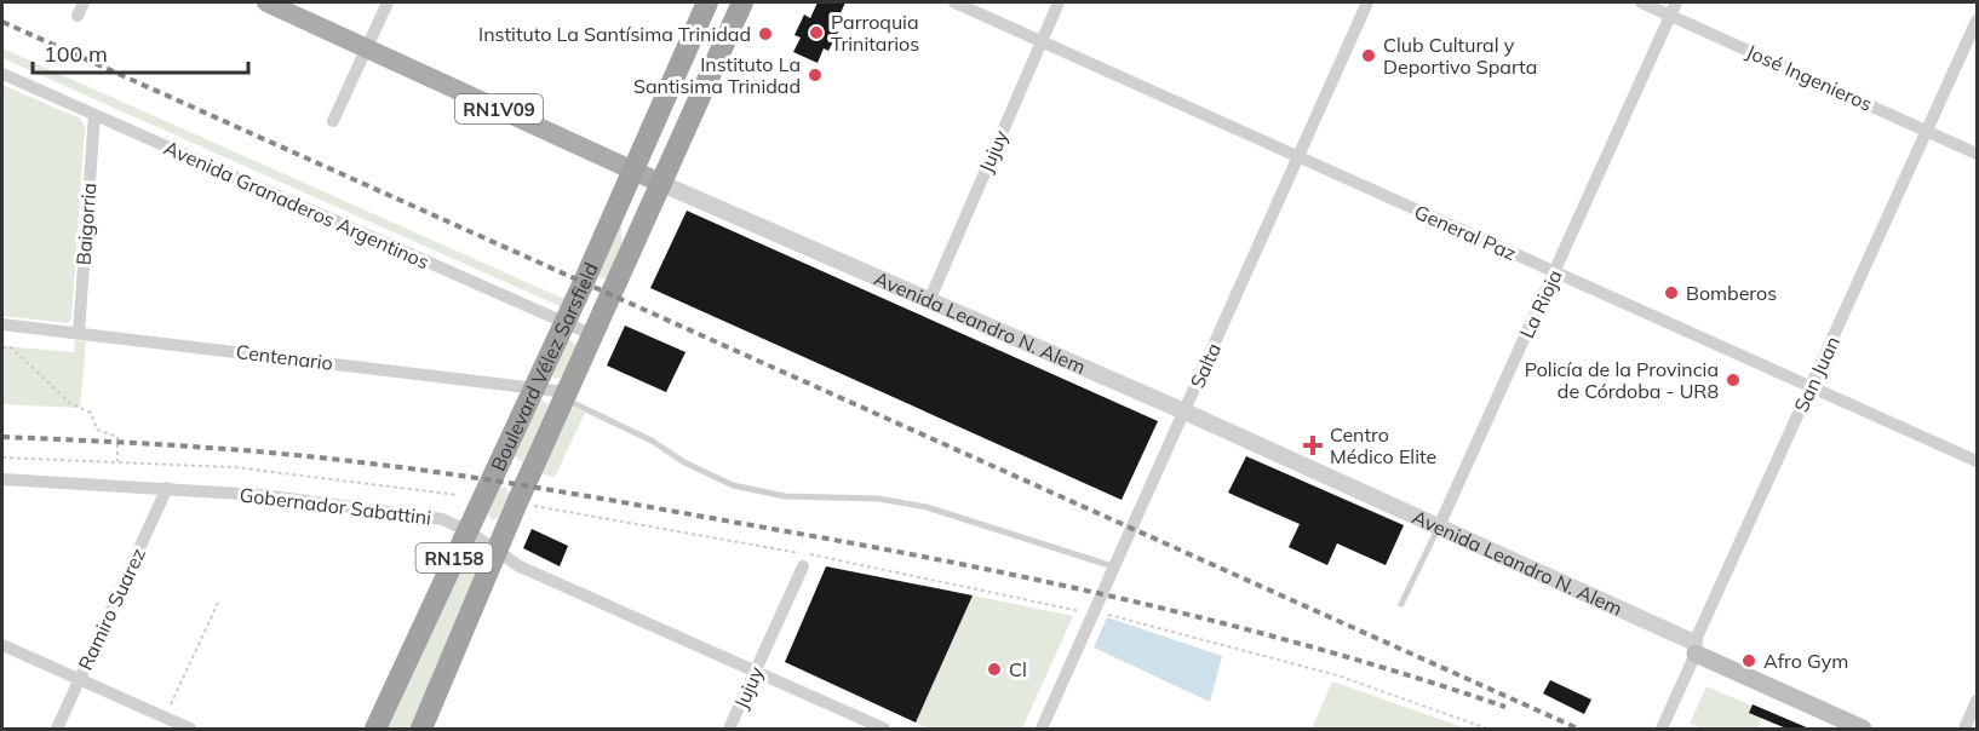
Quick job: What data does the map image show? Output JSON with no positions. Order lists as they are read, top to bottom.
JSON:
{
  "streets": {
    "highway": ["Boulevard Vélez Sarsfield", "RN158"],
    "main road": ["RN1V09", "Avenida Leandro N. Alem"],
    "street": [
      "José Ingenieros",
      "Jujuy",
      "Avenida Granaderos Argentinos",
      "Baigorria",
      "General Paz",
      "La Rioja",
      "Centenario",
      "Salta",
      "San Juan",
      "Gobernador Sabattini",
      "Ramiro Suarez"
    ]
  },
  "crossings": [
    ["José Ingenieros", "La Rioja"],
    ["José Ingenieros", "San Juan"],
    ["Jujuy", "General Paz"],
    ["Jujuy", "Avenida Leandro N. Alem"],
    ["Jujuy", "Gobernador Sabattini"],
    ["Avenida Granaderos Argentinos", "Baigorria"],
    ["Avenida Granaderos Argentinos", "Boulevard Vélez Sarsfield"],
    ["Baigorria", "Centenario"],
    ["General Paz", "La Rioja"],
    ["General Paz", "Salta"],
    ["General Paz", "San Juan"],
    ["La Rioja", "Avenida Leandro N. Alem"],
    ["Avenida Leandro N. Alem", "Salta"],
    ["Avenida Leandro N. Alem", "Boulevard Vélez Sarsfield"],
    ["Avenida Leandro N. Alem", "San Juan"],
    ["Centenario", "Boulevard Vélez Sarsfield"],
    ["Boulevard Vélez Sarsfield", "Gobernador Sabattini"],
    ["Gobernador Sabattini", "Ramiro Suarez"]
  ],
  "places": {
    "other": [
      "Parroquia Trinitarios",
      "Instituto La Santísima Trinidad",
      "Club Cultural y Deportivo Sparta",
      "Instituto La Santisima Trinidad",
      "Bomberos",
      "Policía de la Provincia de Córdoba - UR8",
      "Afro Gym",
      "Cl"
    ],
    "health": ["Centro Médico Elite"]
  },
  "scale_bar": "100 m"
}
